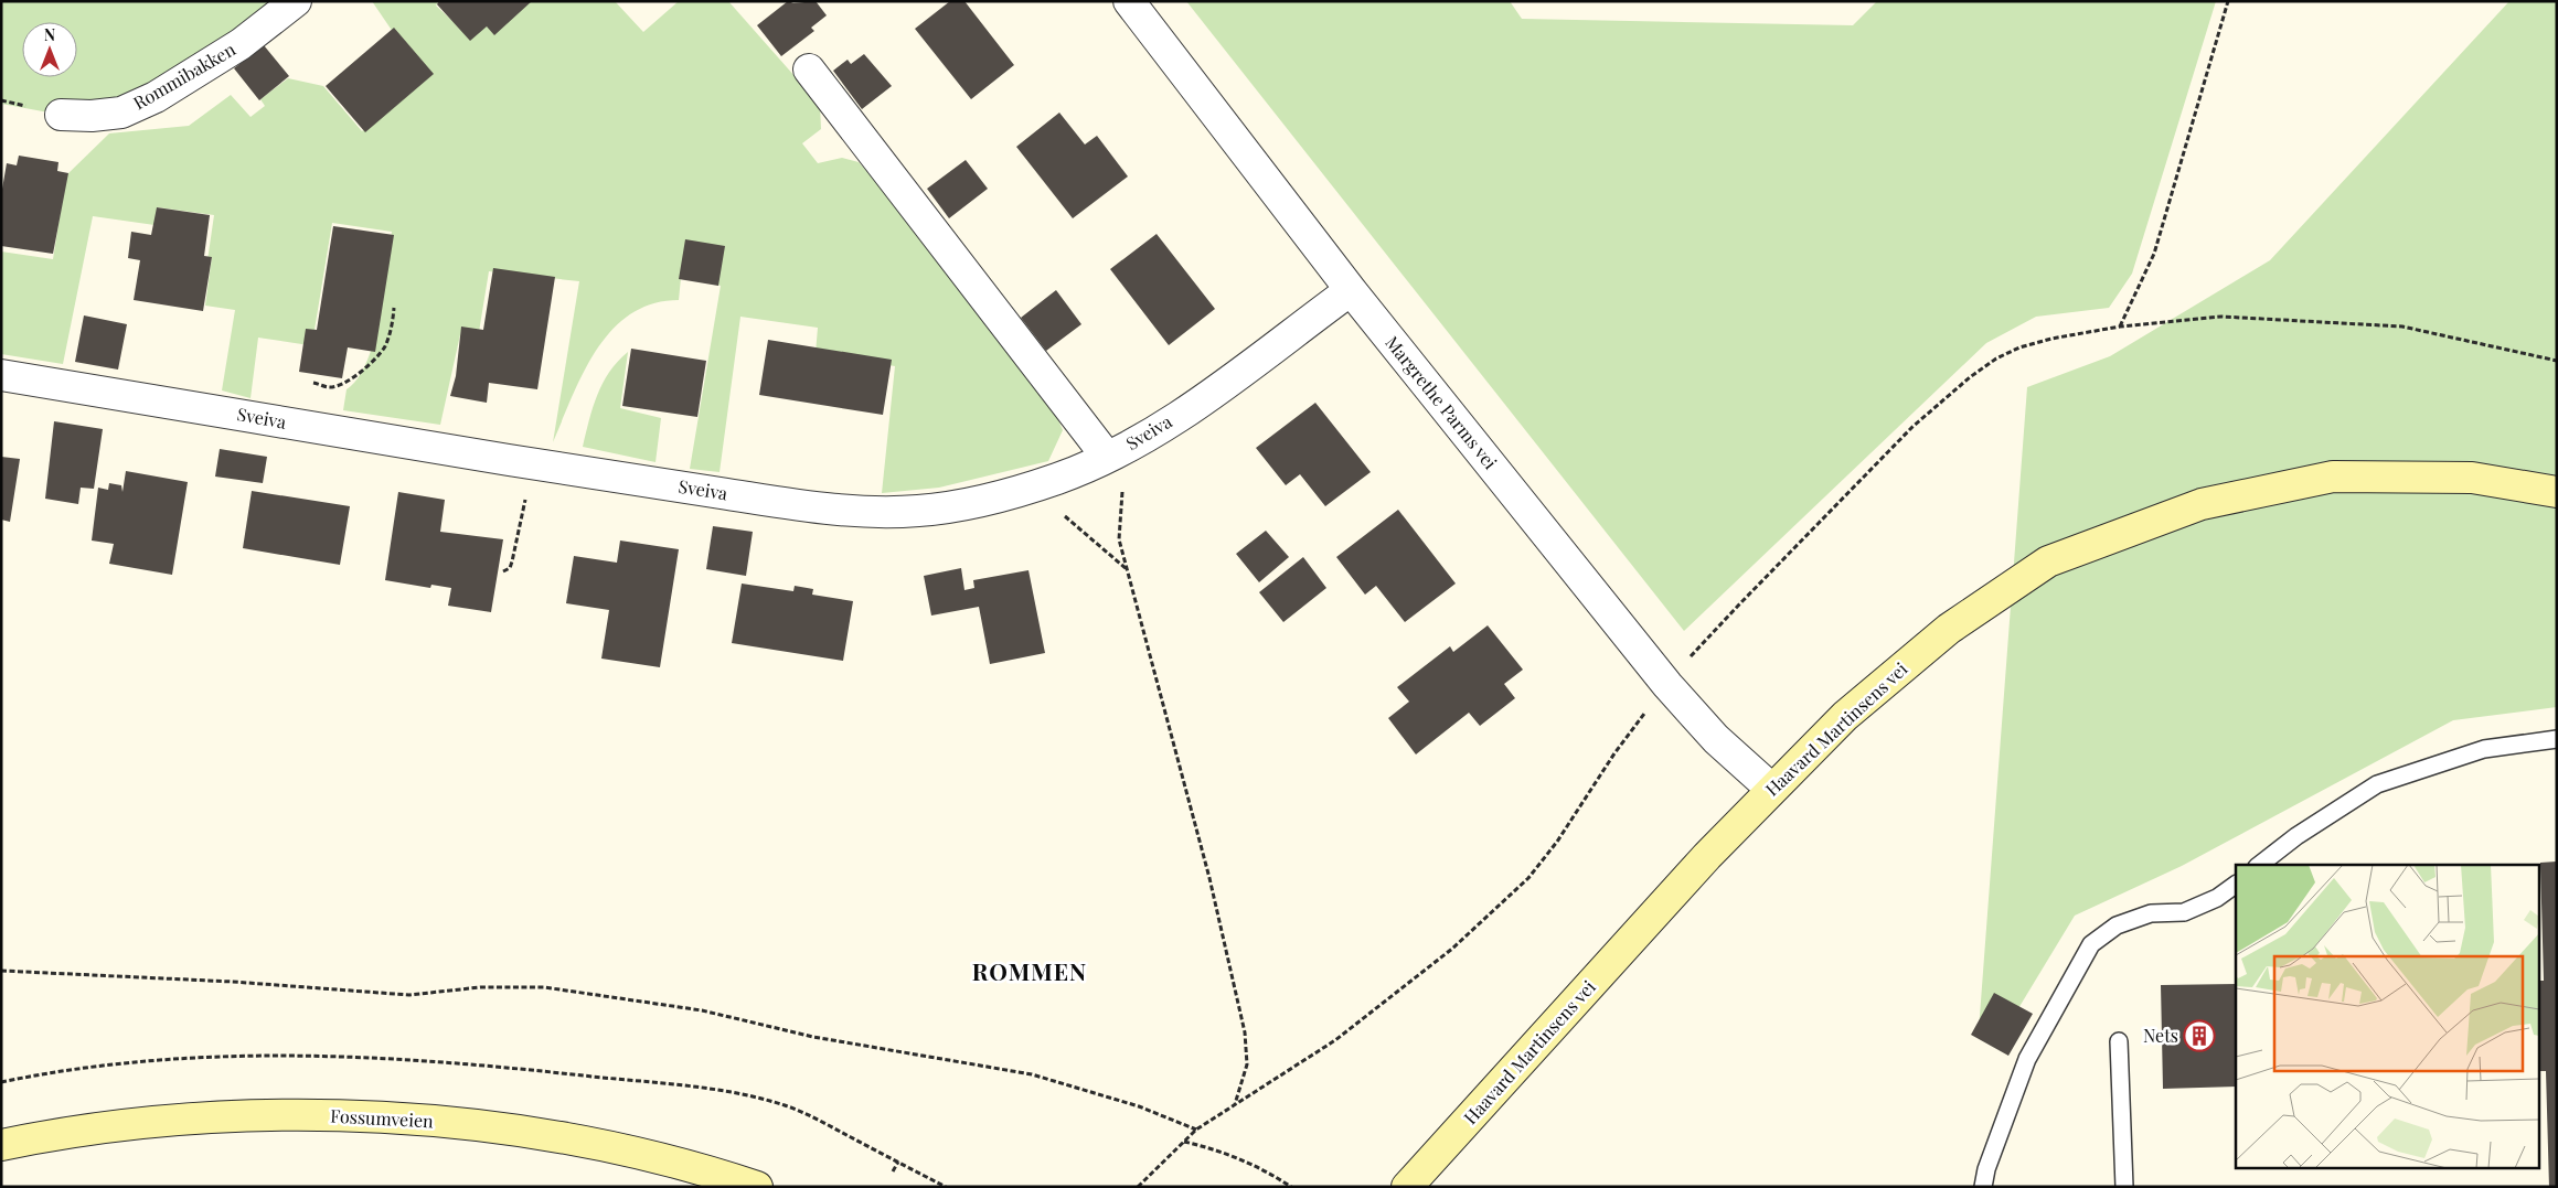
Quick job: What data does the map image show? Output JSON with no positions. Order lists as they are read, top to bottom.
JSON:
{
  "streets": {
    "street": [
      "Rommibakken",
      "Margrethe Parms vei",
      "Sveiva",
      "Haavard Martinsens vei",
      "Fossumveien"
    ]
  },
  "crossings": [
    ["Margrethe Parms vei", "Sveiva"],
    ["Margrethe Parms vei", "Haavard Martinsens vei"]
  ],
  "districts": ["ROMMEN"],
  "places": {
    "building": ["Nets"]
  },
  "north": "top"
}
